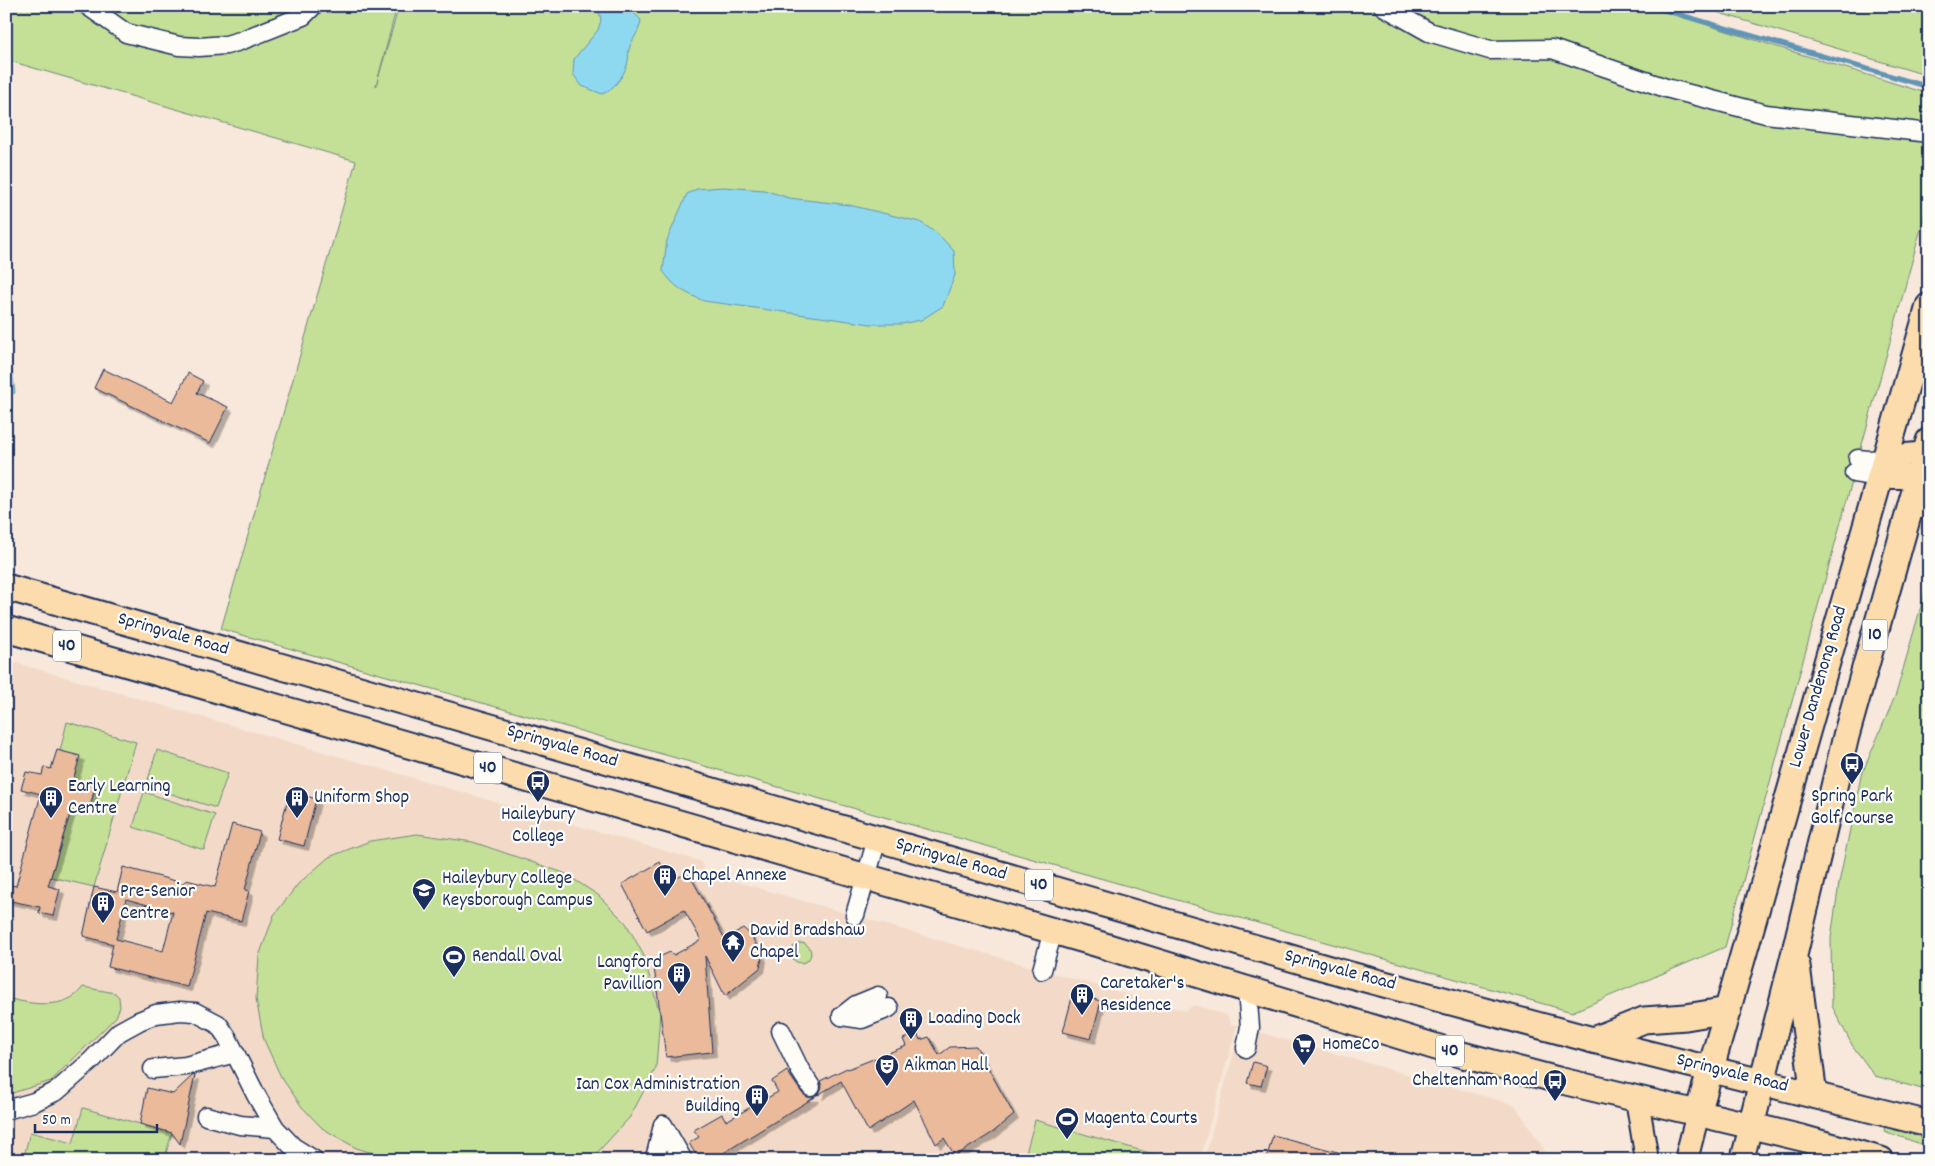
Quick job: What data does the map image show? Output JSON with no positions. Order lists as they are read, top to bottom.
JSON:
{
  "streets": {
    "highway": [
      "Springvale Road",
      "10",
      "40",
      "Lower Dandenong Road"
    ]
  },
  "crossings": [
    ["Springvale Road", "10"],
    ["Springvale Road", "Lower Dandenong Road"],
    ["10", "40"],
    ["10", "Lower Dandenong Road"]
  ],
  "places": {
    "bus stop": ["Spring Park Golf Course", "Haileybury College", "Cheltenham Road"],
    "building": [
      "Early Learning Centre",
      "Uniform Shop",
      "Chapel Annexe",
      "Pre-Senior Centre",
      "Langford Pavillion",
      "Caretaker's Residence",
      "Loading Dock",
      "Ian Cox Administration Building"
    ],
    "school or university": ["Haileybury College Keysborough Campus"],
    "temple": ["David Bradshaw Chapel"],
    "sports": ["Rendall Oval", "Magenta Courts"],
    "supermarket": ["HomeCo"],
    "theatre": ["Aikman Hall"]
  },
  "scale_bar": "50 m"
}
